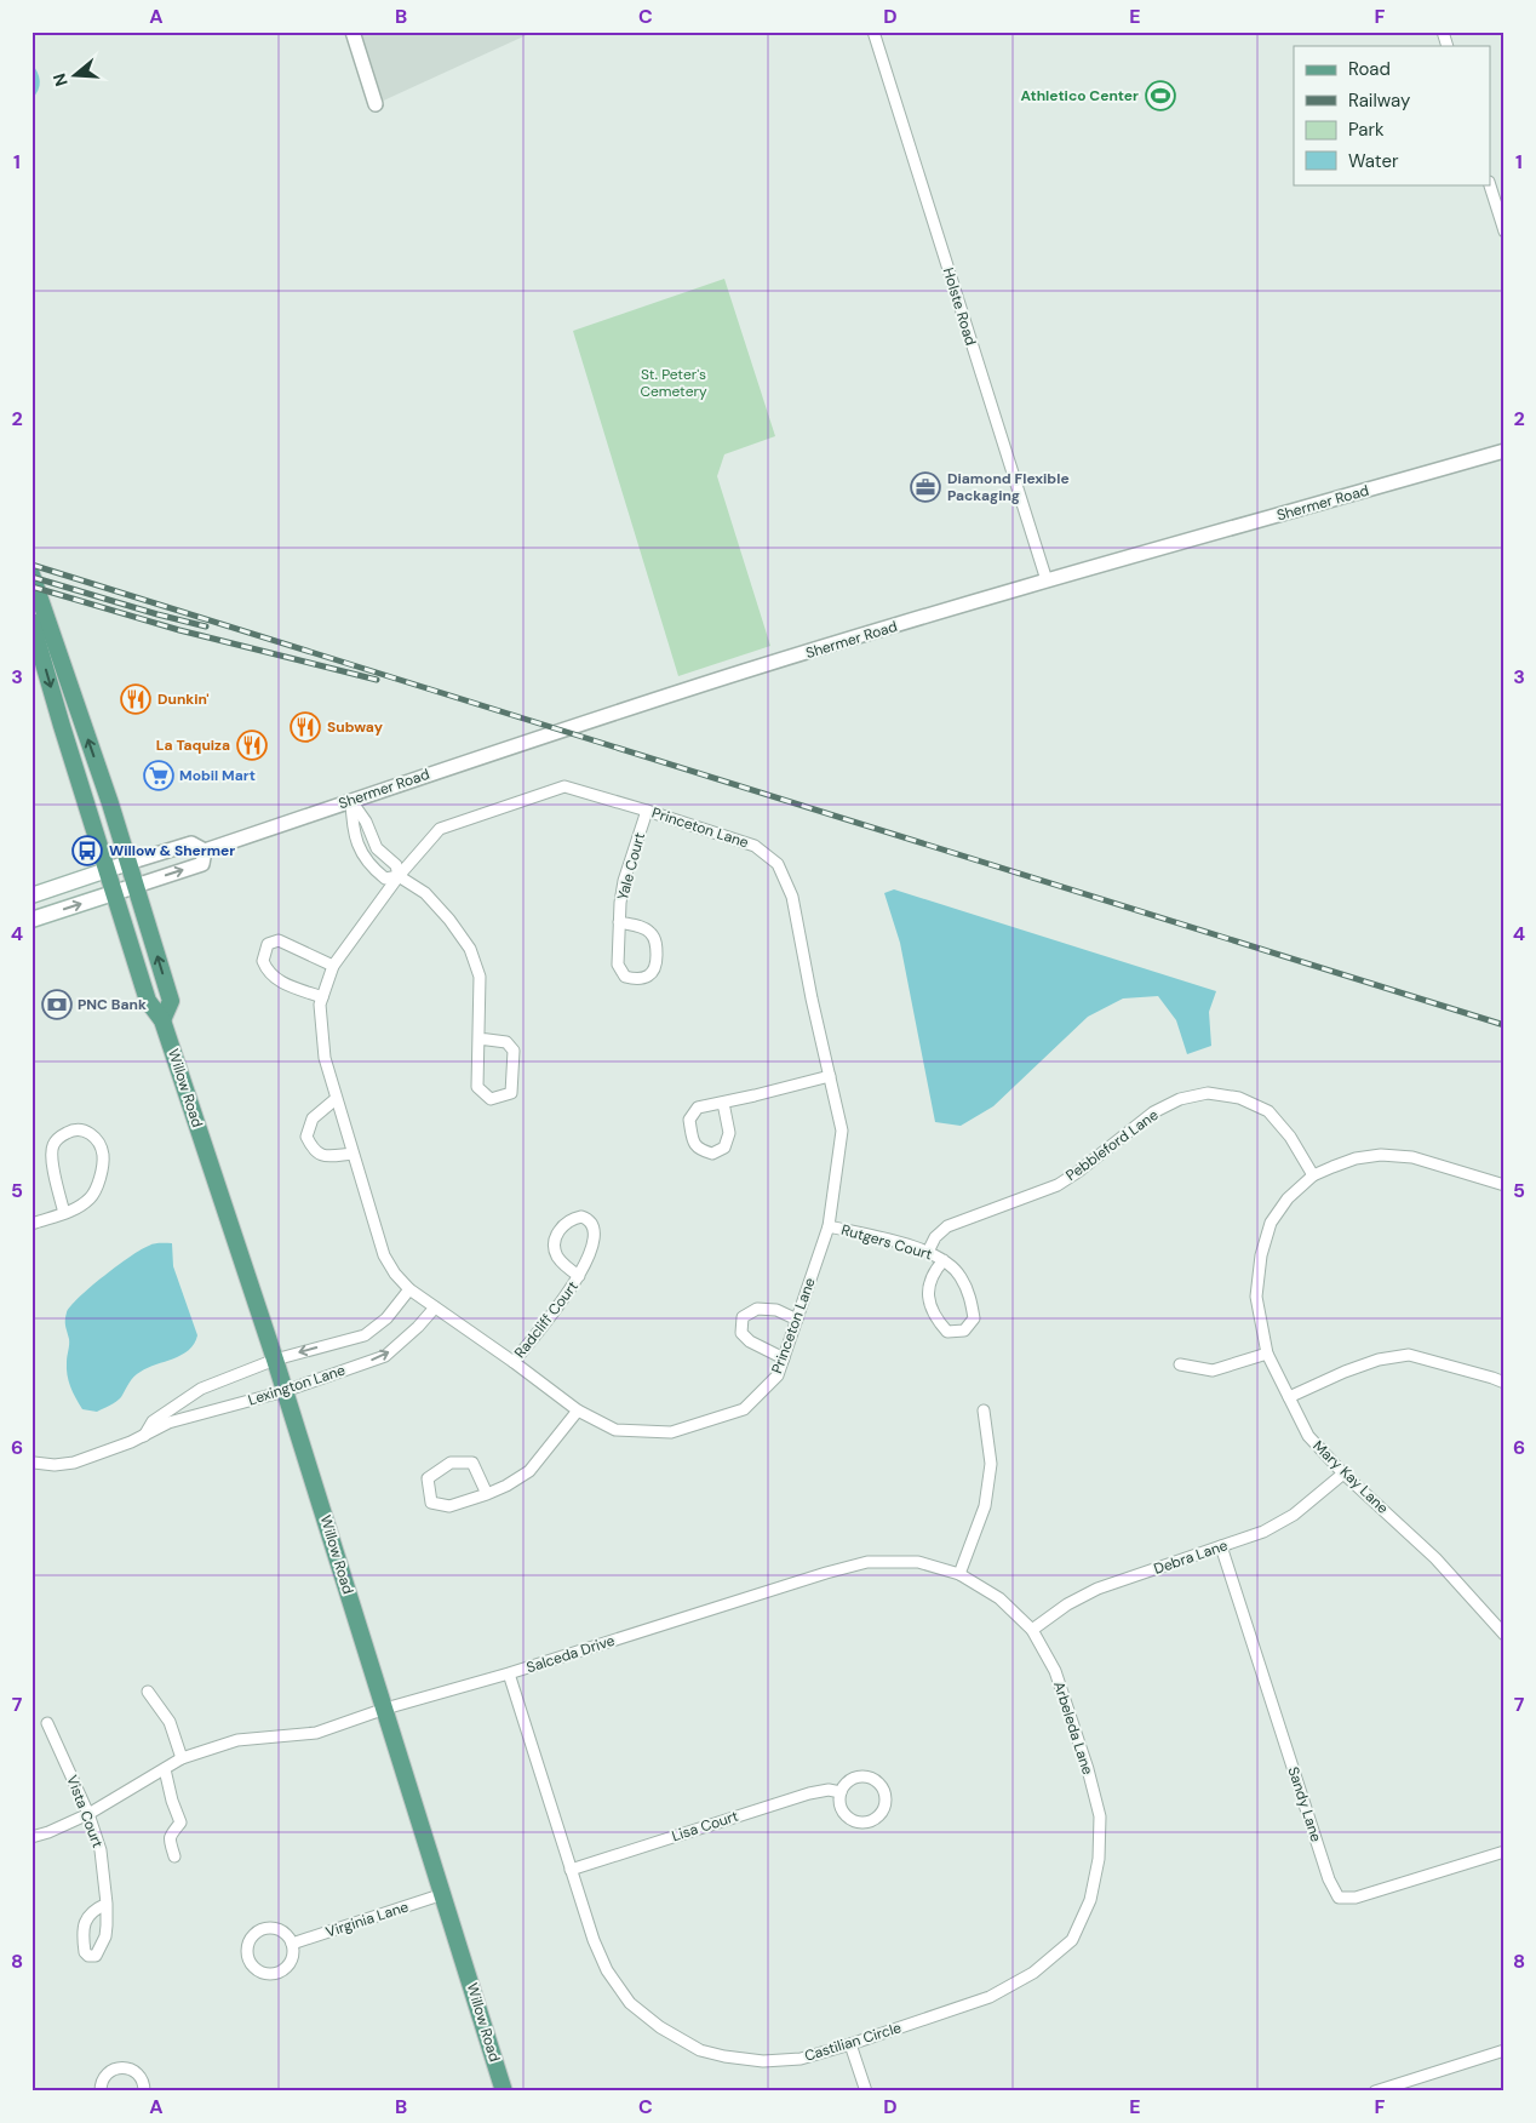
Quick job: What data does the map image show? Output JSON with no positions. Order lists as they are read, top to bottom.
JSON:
{
  "streets": {
    "main road": ["Shermer Road", "Willow Road"],
    "street": [
      "Holste Road",
      "Princeton Lane",
      "Yale Court",
      "Pebbleford Lane",
      "Rutgers Court",
      "Radcliff Court",
      "Lexington Lane",
      "Mary Kay Lane",
      "Debra Lane",
      "Salceda Drive",
      "Arbeleda Lane",
      "Sandy Lane",
      "Vista Court",
      "Lisa Court",
      "Virginia Lane",
      "Castilian Circle"
    ]
  },
  "crossings": [
    ["Holste Road", "Shermer Road"],
    ["Shermer Road", "Willow Road"],
    ["Princeton Lane", "Yale Court"],
    ["Princeton Lane", "Rutgers Court"],
    ["Princeton Lane", "Radcliff Court"],
    ["Princeton Lane", "Lexington Lane"],
    ["Willow Road", "Lexington Lane"],
    ["Willow Road", "Salceda Drive"],
    ["Willow Road", "Virginia Lane"],
    ["Pebbleford Lane", "Rutgers Court"],
    ["Pebbleford Lane", "Mary Kay Lane"],
    ["Mary Kay Lane", "Debra Lane"],
    ["Debra Lane", "Arbeleda Lane"],
    ["Debra Lane", "Sandy Lane"],
    ["Salceda Drive", "Arbeleda Lane"],
    ["Salceda Drive", "Vista Court"],
    ["Salceda Drive", "Castilian Circle"],
    ["Arbeleda Lane", "Castilian Circle"],
    ["Lisa Court", "Castilian Circle"]
  ],
  "parks": ["St. Peter's Cemetery"],
  "places": {
    "sports": ["Athletico Center"],
    "office": ["Diamond Flexible Packaging"],
    "restaurant": ["Dunkin'", "Subway", "La Taquiza"],
    "supermarket": ["Mobil Mart"],
    "bus stop": ["Willow & Shermer"],
    "bank": ["PNC Bank"]
  },
  "legend": [
    "Road",
    "Railway",
    "Park",
    "Water"
  ],
  "north": "left",
  "grid": {
    "columns": [
      "A",
      "B",
      "C",
      "D",
      "E",
      "F"
    ],
    "rows": [
      "1",
      "2",
      "3",
      "4",
      "5",
      "6",
      "7",
      "8"
    ]
  }
}
